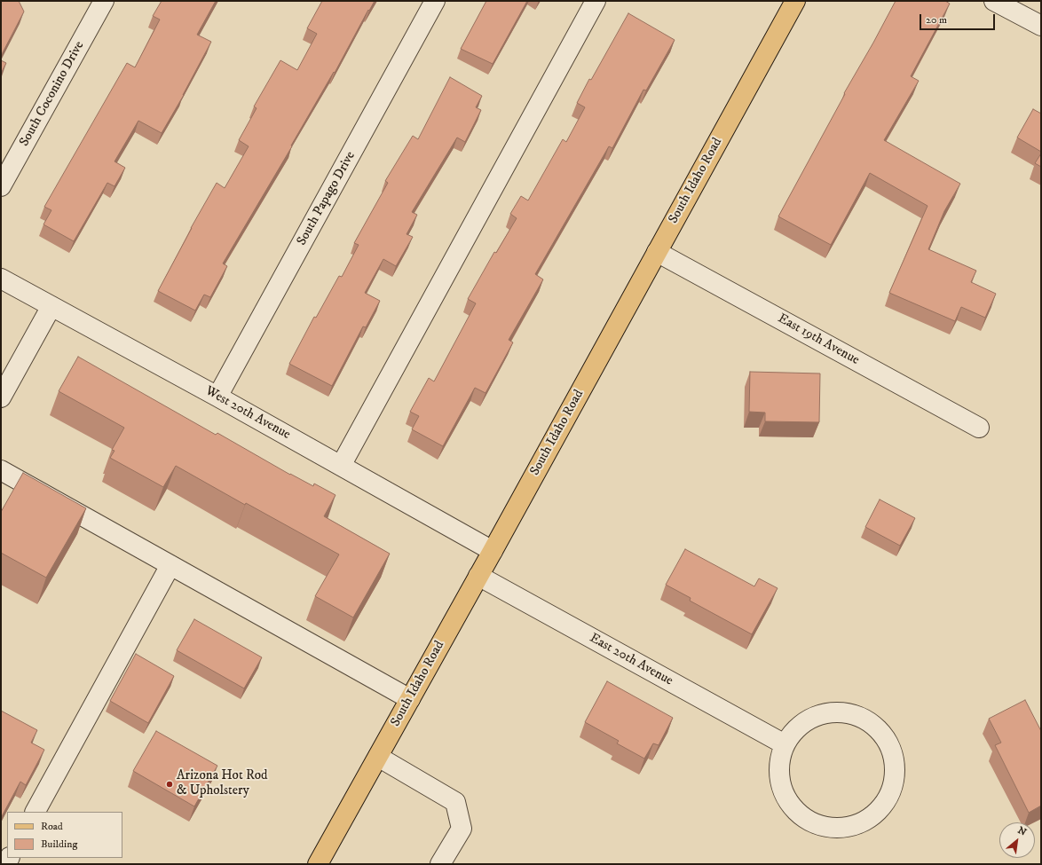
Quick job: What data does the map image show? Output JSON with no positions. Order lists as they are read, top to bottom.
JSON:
{
  "streets": {
    "main road": ["South Idaho Road"],
    "street": [
      "South Coconino Drive",
      "South Papago Drive",
      "East 19th Avenue",
      "West 20th Avenue",
      "East 20th Avenue"
    ]
  },
  "crossings": [
    ["South Idaho Road", "East 19th Avenue"],
    ["South Idaho Road", "West 20th Avenue"],
    ["South Idaho Road", "East 20th Avenue"],
    ["South Papago Drive", "West 20th Avenue"]
  ],
  "places": ["Arizona Hot Rod & Upholstery"],
  "legend": ["Road", "Building"],
  "scale_bar": "20 m",
  "north": "top right"
}
